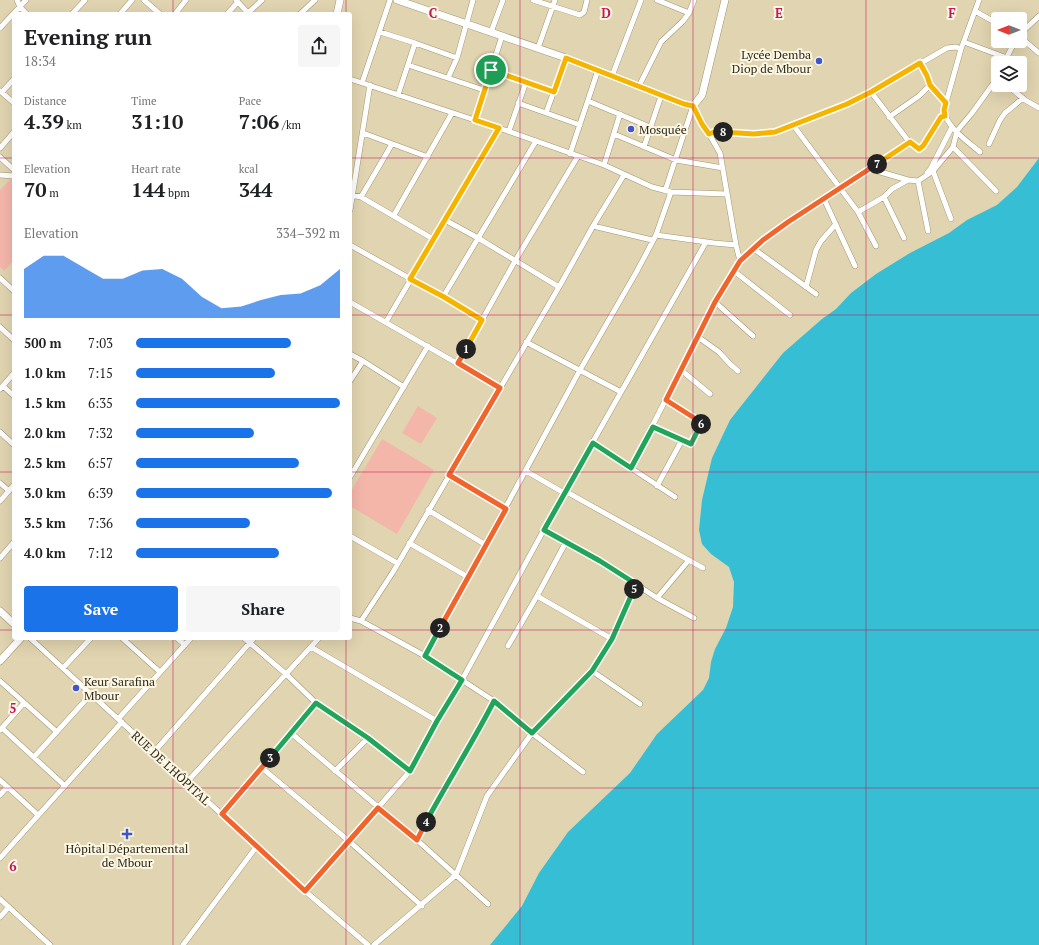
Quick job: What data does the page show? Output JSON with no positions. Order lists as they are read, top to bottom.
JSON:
{
  "streets": {
    "street": ["RUE DE L'HÔPITAL"]
  },
  "places": {
    "other": ["Lycée Demba Diop de Mbour", "Mosquée", "Keur Sarafina Mbour"],
    "health": ["Hôpital Départemental de Mbour"]
  },
  "north": "left",
  "page": {
    "heading": ["Evening run", "18:34"],
    "stats": [
      ["Distance", "4.39 km"],
      ["Time", "31:10"],
      ["Pace", "7:06 /km"],
      ["Elevation", "70 m"],
      ["Heart rate", "144 bpm"],
      ["kcal", "344"]
    ],
    "pins": [
      "8",
      "7",
      "1",
      "6",
      "5",
      "2",
      "3",
      "4"
    ],
    "chart": ["Elevation", "334–392 m"],
    "list": [
      {
        "name": "500 m",
        "note": "7:03"
      },
      {
        "name": "1.0 km",
        "note": "7:15"
      },
      {
        "name": "1.5 km",
        "note": "6:35"
      },
      {
        "name": "2.0 km",
        "note": "7:32"
      },
      {
        "name": "2.5 km",
        "note": "6:57"
      },
      {
        "name": "3.0 km",
        "note": "6:39"
      },
      {
        "name": "3.5 km",
        "note": "7:36"
      },
      {
        "name": "4.0 km",
        "note": "7:12"
      }
    ],
    "buttons": ["Save", "Share"]
  },
  "grid": {
    "columns": [
      "C",
      "D",
      "E",
      "F"
    ],
    "rows": ["5", "6"]
  }
}
